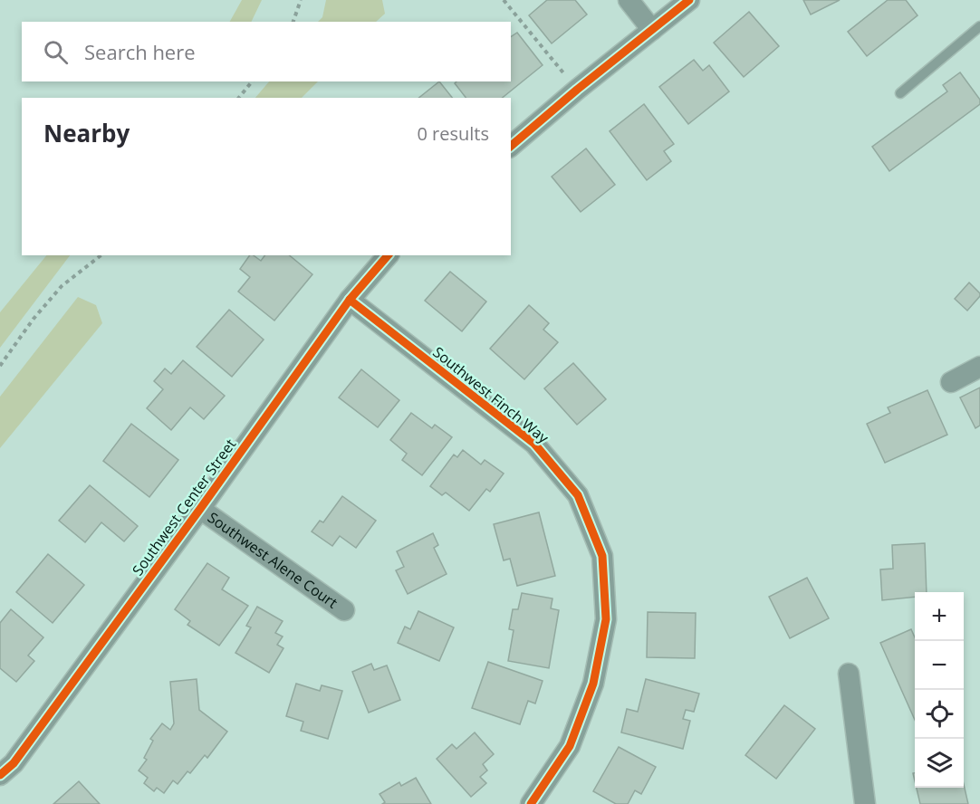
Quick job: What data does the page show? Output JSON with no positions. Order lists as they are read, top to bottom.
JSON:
{
  "streets": {
    "street": ["Southwest Finch Way", "Southwest Center Street", "Southwest Alene Court"]
  },
  "crossings": [
    ["Southwest Finch Way", "Southwest Center Street"],
    ["Southwest Center Street", "Southwest Alene Court"]
  ],
  "page": {
    "search": "Search here",
    "heading": ["Nearby", "0 results"],
    "map_buttons": ["+", "−"]
  }
}
